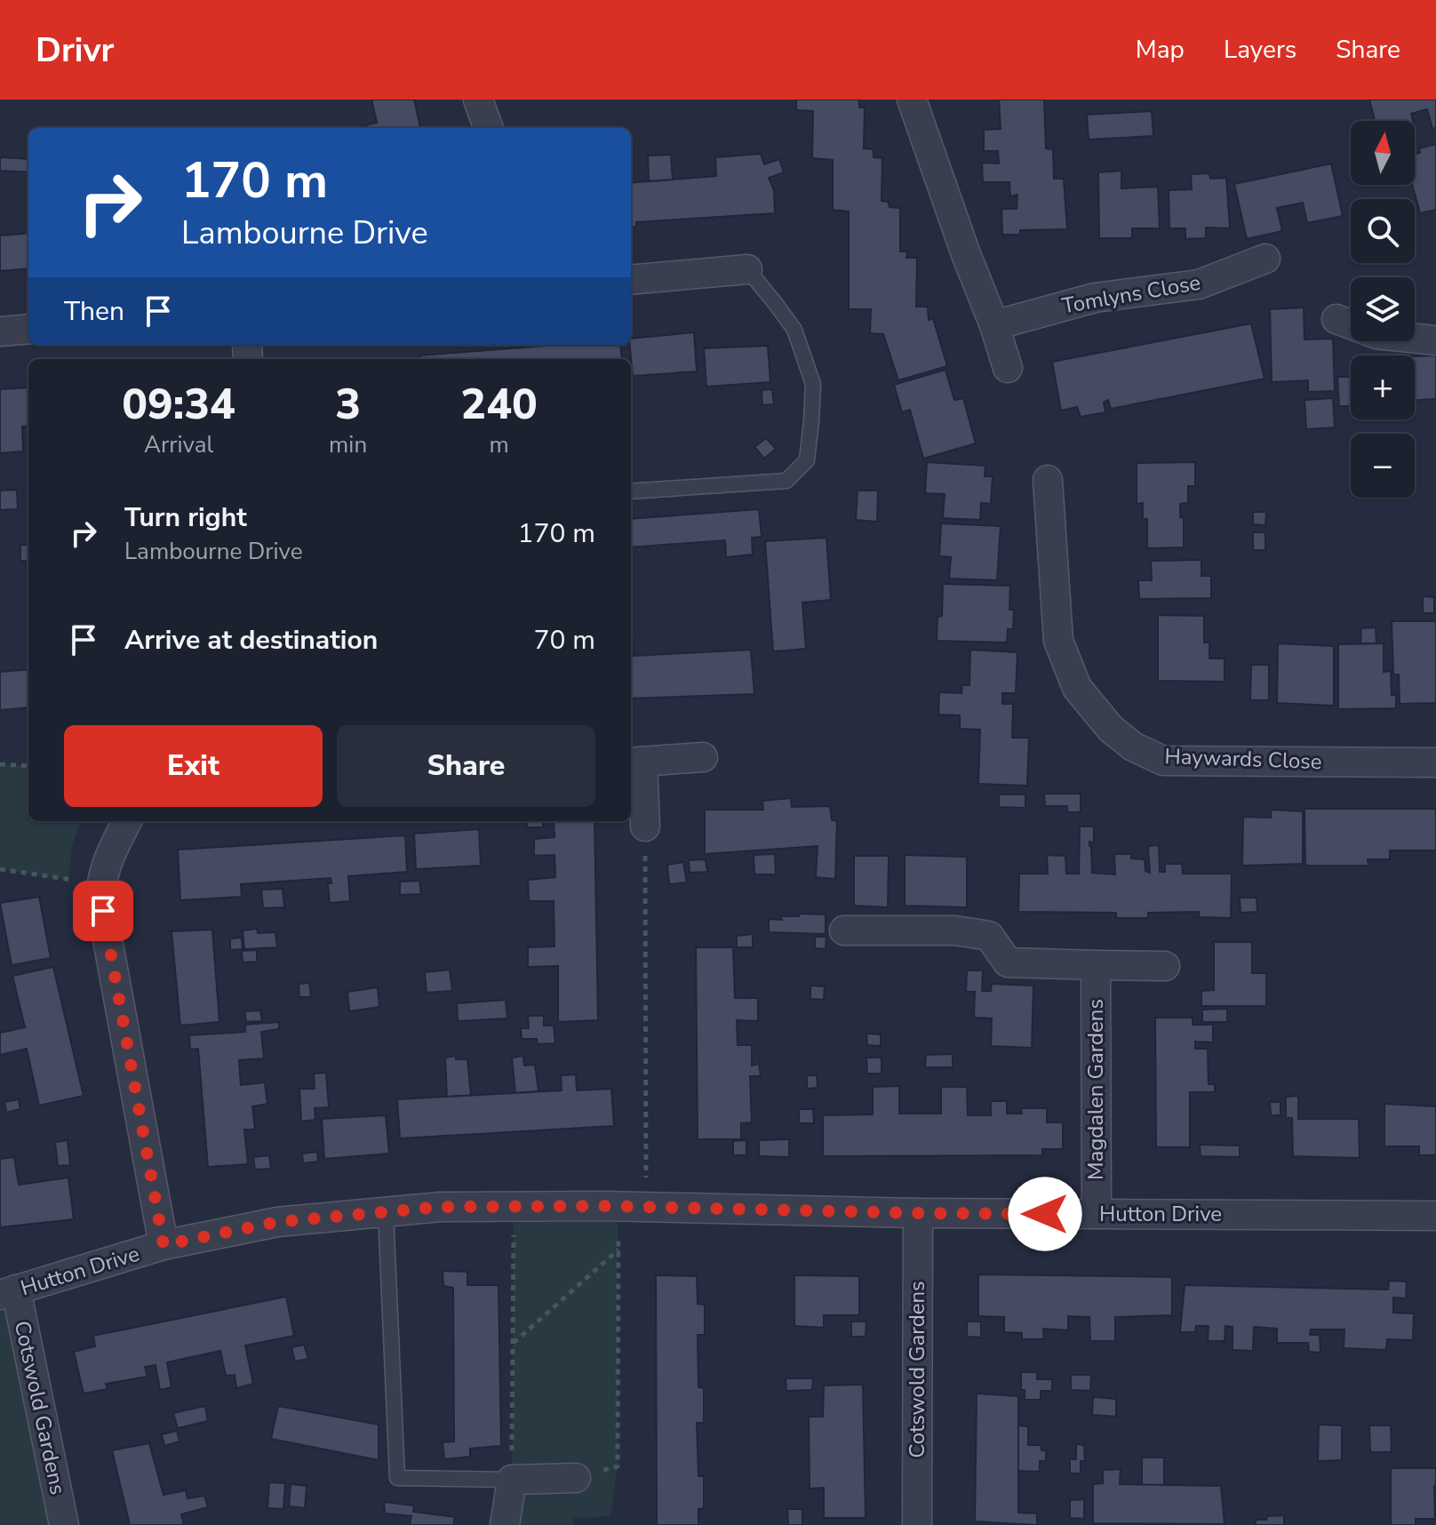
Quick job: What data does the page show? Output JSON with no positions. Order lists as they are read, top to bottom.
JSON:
{
  "streets": {
    "street": [
      "Tomlyns Close",
      "Haywards Close",
      "Magdalen Gardens",
      "Hutton Drive",
      "Cotswold Gardens"
    ]
  },
  "crossings": [
    ["Magdalen Gardens", "Hutton Drive"],
    ["Hutton Drive", "Cotswold Gardens"]
  ],
  "north": "top",
  "page": {
    "header": "Drivr",
    "nav": ["Map", "Layers", "Share"],
    "map_buttons": ["+", "−"],
    "turn": ["170 m", "Lambourne Drive"],
    "then": "Then",
    "eta": [
      "09:34",
      "Arrival",
      "3",
      "min",
      "240",
      "m"
    ],
    "list": [
      {
        "name": "Turn right",
        "note": "Lambourne Drive",
        "value": "170 m"
      },
      {
        "name": "Arrive at destination",
        "value": "70 m"
      }
    ],
    "buttons": ["Exit", "Share"]
  }
}
